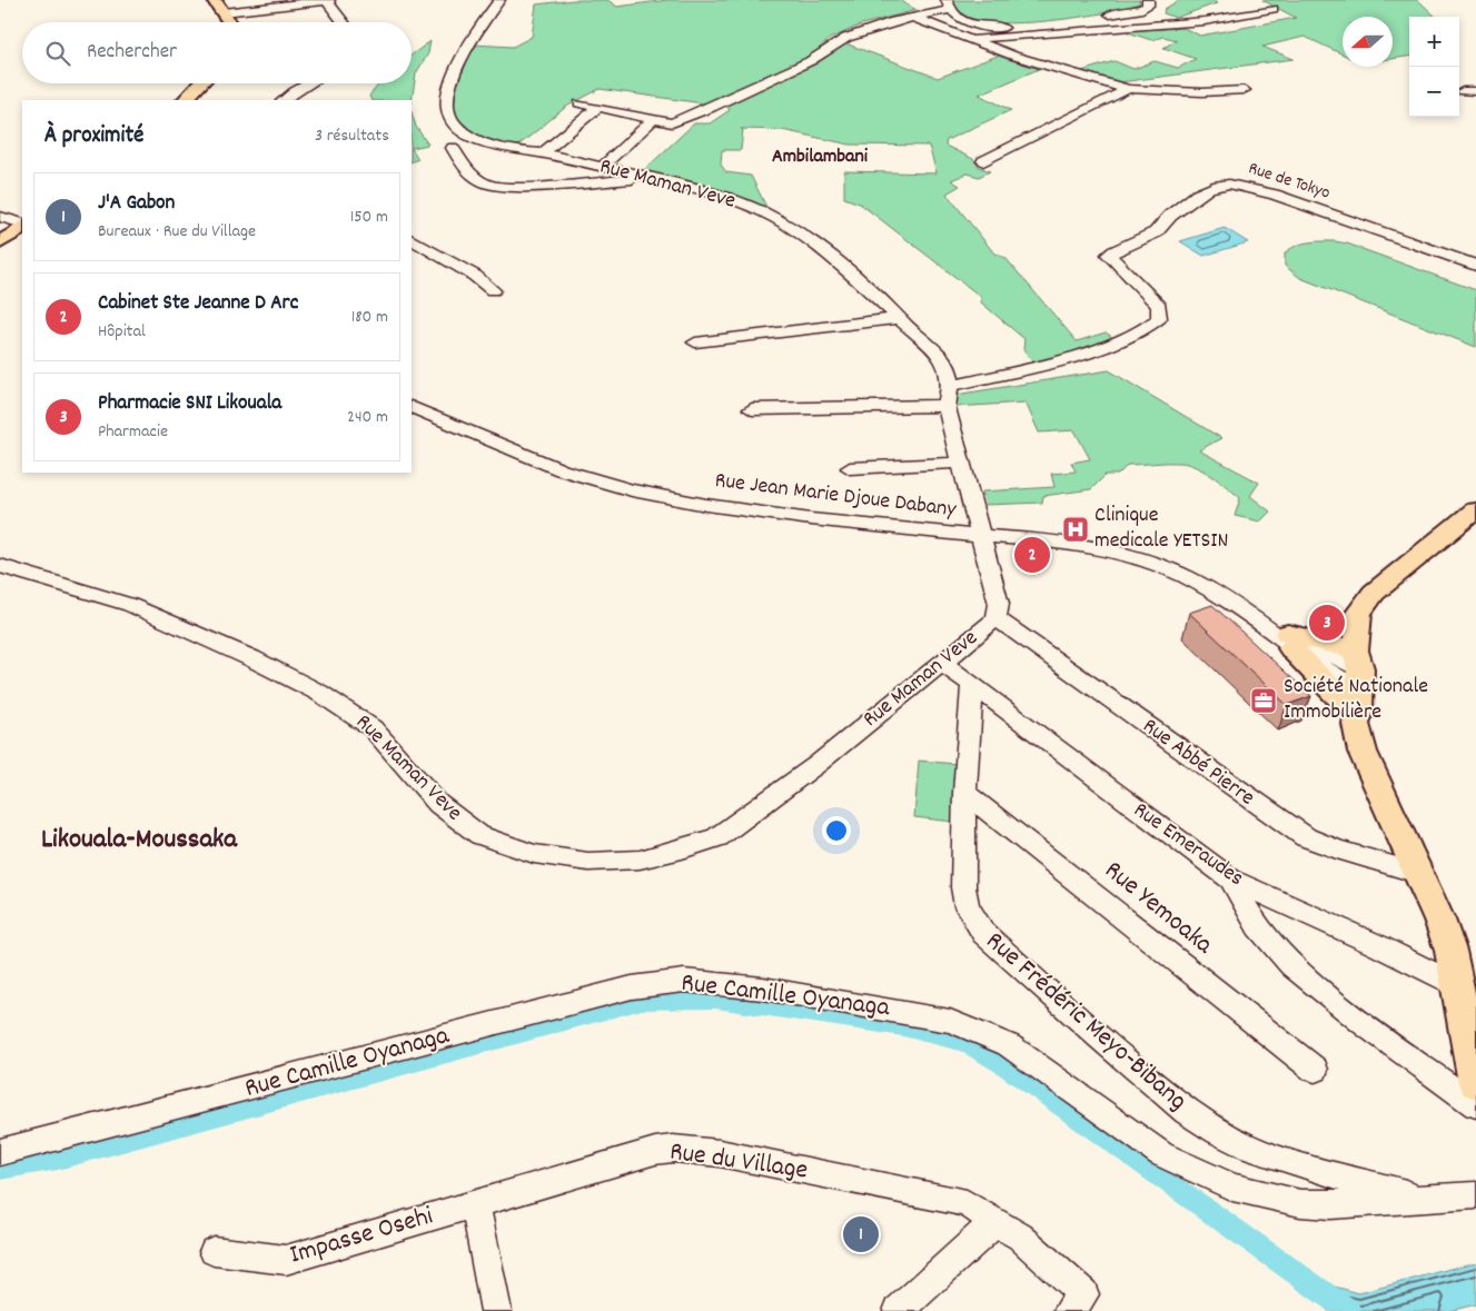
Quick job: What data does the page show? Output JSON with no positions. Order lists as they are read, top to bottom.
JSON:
{
  "streets": {
    "street": [
      "Rue de Tokyo",
      "Rue Maman Veve",
      "Rue Jean Marie Djoue Dabany",
      "Rue Abbé Pierre",
      "Rue Emeraudes",
      "Rue Yemoaka",
      "Rue Camille Oyanaga",
      "Rue Frédéric Meyo-Bibang",
      "Rue du Village",
      "Impasse Osehi"
    ]
  },
  "crossings": [
    ["Rue de Tokyo", "Rue Maman Veve"],
    ["Rue Maman Veve", "Rue Jean Marie Djoue Dabany"],
    ["Rue Maman Veve", "Rue Abbé Pierre"],
    ["Rue Maman Veve", "Rue Emeraudes"],
    ["Rue Emeraudes", "Rue Frédéric Meyo-Bibang"],
    ["Rue Yemoaka", "Rue Frédéric Meyo-Bibang"],
    ["Rue Camille Oyanaga", "Rue Frédéric Meyo-Bibang"],
    ["Rue du Village", "Impasse Osehi"]
  ],
  "districts": ["Ambilambani", "Likouala-Moussaka"],
  "places": {
    "hospital": ["Clinique medicale YETSIN"],
    "office": ["Société Nationale Immobilière"]
  },
  "north": "left",
  "page": {
    "map_buttons": ["+", "−"],
    "search": "Rechercher",
    "heading": ["À proximité", "3 résultats"],
    "list": [
      {
        "mark": "1",
        "name": "J'A Gabon",
        "note": "Bureaux · Rue du Village",
        "value": "150 m"
      },
      {
        "mark": "2",
        "name": "Cabinet Ste Jeanne D Arc",
        "note": "Hôpital",
        "value": "180 m"
      },
      {
        "mark": "3",
        "name": "Pharmacie SNI Likouala",
        "note": "Pharmacie",
        "value": "240 m"
      }
    ],
    "pins": ["2", "3", "1"]
  }
}
